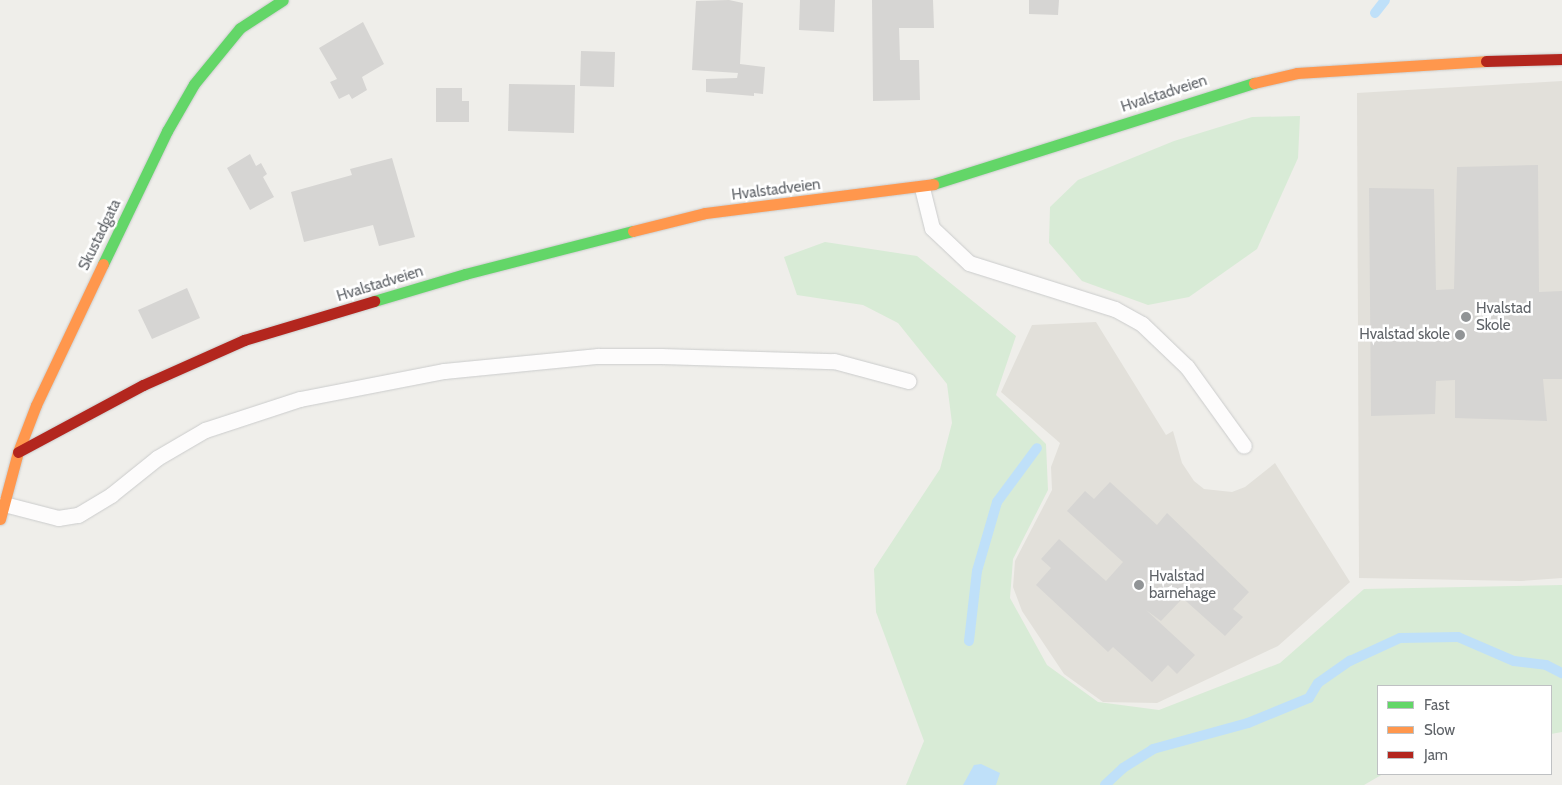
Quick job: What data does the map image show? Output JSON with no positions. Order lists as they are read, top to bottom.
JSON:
{
  "streets": {
    "street": ["Hvalstadveien", "Skustadgata"]
  },
  "crossings": [
    ["Hvalstadveien", "Skustadgata"]
  ],
  "places": ["Hvalstad Skole", "Hvalstad skole", "Hvalstad barnehage"],
  "legend": ["Fast", "Slow", "Jam"]
}
